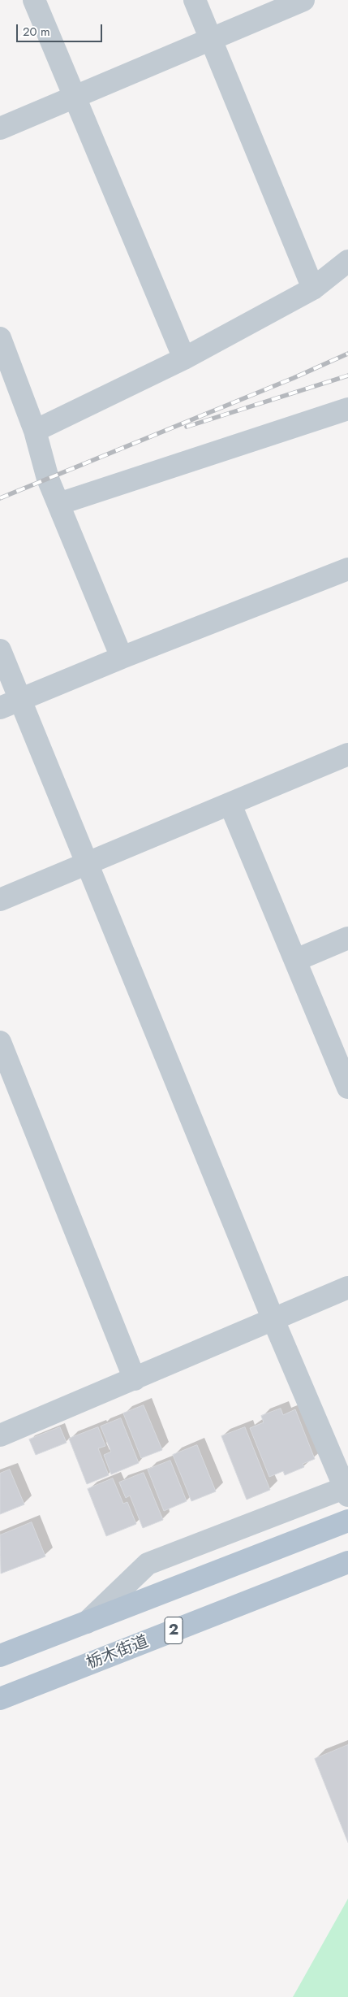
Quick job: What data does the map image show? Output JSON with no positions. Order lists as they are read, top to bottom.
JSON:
{
  "streets": {
    "main road": ["2", "栃木街道"]
  },
  "scale_bar": "20 m"
}
